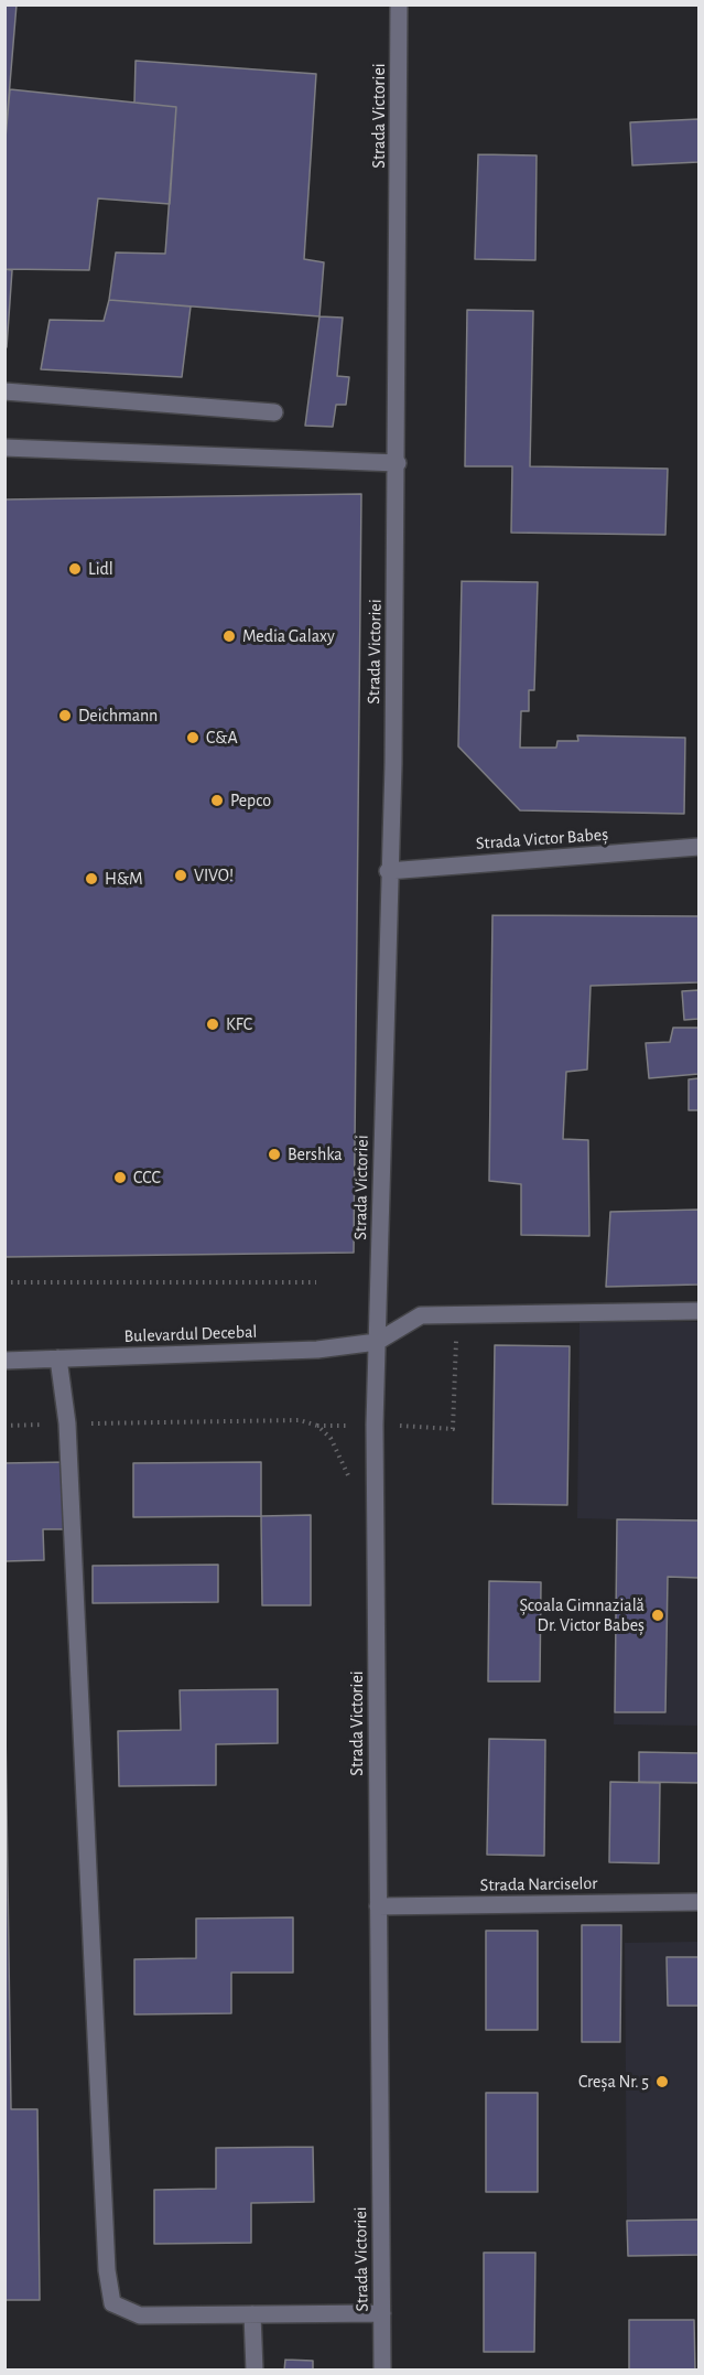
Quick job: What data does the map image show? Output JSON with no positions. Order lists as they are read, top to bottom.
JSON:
{
  "streets": {
    "street": [
      "Strada Victoriei",
      "Strada Victor Babeș",
      "Bulevardul Decebal",
      "Strada Narciselor"
    ]
  },
  "crossings": [
    ["Strada Victoriei", "Strada Victor Babeș"],
    ["Strada Victoriei", "Bulevardul Decebal"],
    ["Strada Victoriei", "Strada Narciselor"]
  ],
  "places": [
    "Lidl",
    "Media Galaxy",
    "Deichmann",
    "C&A",
    "Pepco",
    "VIVO!",
    "H&M",
    "KFC",
    "Bershka",
    "CCC",
    "Școala Gimnazială Dr. Victor Babeș",
    "Creșa Nr. 5"
  ]
}
